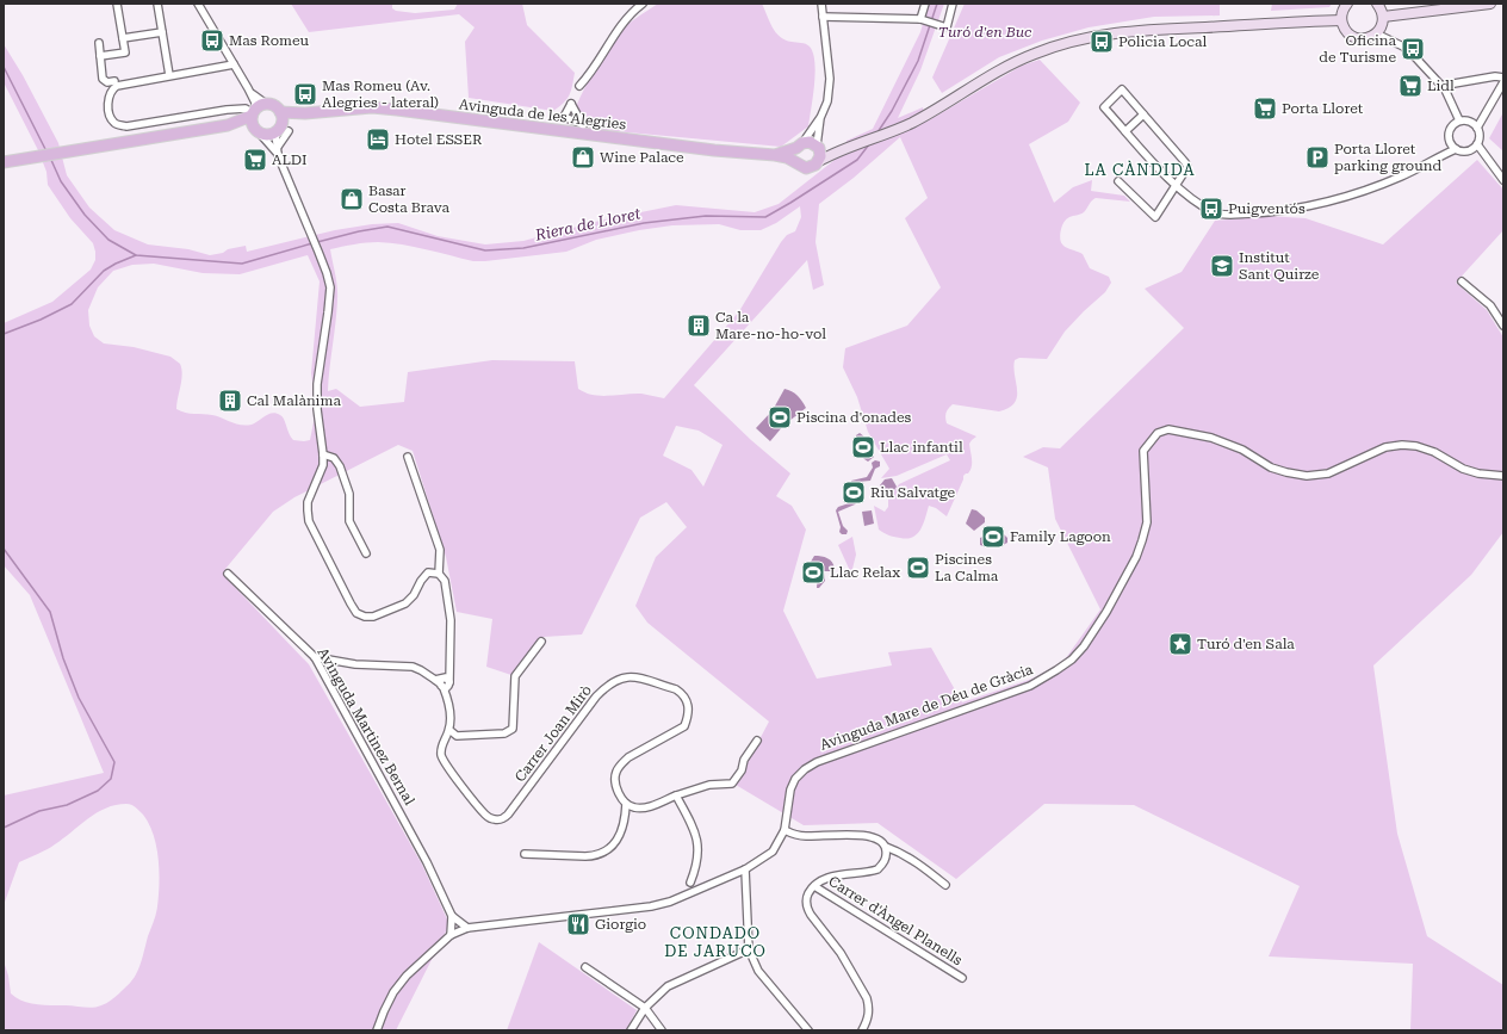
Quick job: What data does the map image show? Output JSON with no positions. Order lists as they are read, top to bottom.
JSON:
{
  "streets": {
    "main road": ["Avinguda de les Alegries"],
    "street": [
      "Avinguda Mare de Déu de Gràcia",
      "Avinguda Martinez Bernal",
      "Carrer Joan Mirò",
      "Carrer d'Àngel Planells"
    ]
  },
  "crossings": [
    ["Avinguda Mare de Déu de Gràcia", "Avinguda Martinez Bernal"]
  ],
  "districts": ["LA CÀNDIDA", "CONDADO DE JARUCO"],
  "water": ["Riera de Lloret"],
  "parks": ["Turó d'en Buc"],
  "places": {
    "bus stop": [
      "Mas Romeu",
      "Policia Local",
      "Oficina de Turisme",
      "Mas Romeu (Av. Alegries - lateral)",
      "Puigventós"
    ],
    "supermarket": ["Lidl", "Porta Lloret", "ALDI"],
    "hotel": ["Hotel ESSER"],
    "shop": ["Wine Palace", "Basar Costa Brava"],
    "parking": ["Porta Lloret parking ground"],
    "school or university": ["Institut Sant Quirze"],
    "building": ["Ca la Mare-no-ho-vol", "Cal Malànima"],
    "sports": [
      "Piscina d'onades",
      "Llac infantil",
      "Riu Salvatge",
      "Family Lagoon",
      "Piscines La Calma",
      "Llac Relax"
    ],
    "place": ["Turó d'en Sala"],
    "restaurant": ["Giorgio"]
  }
}
